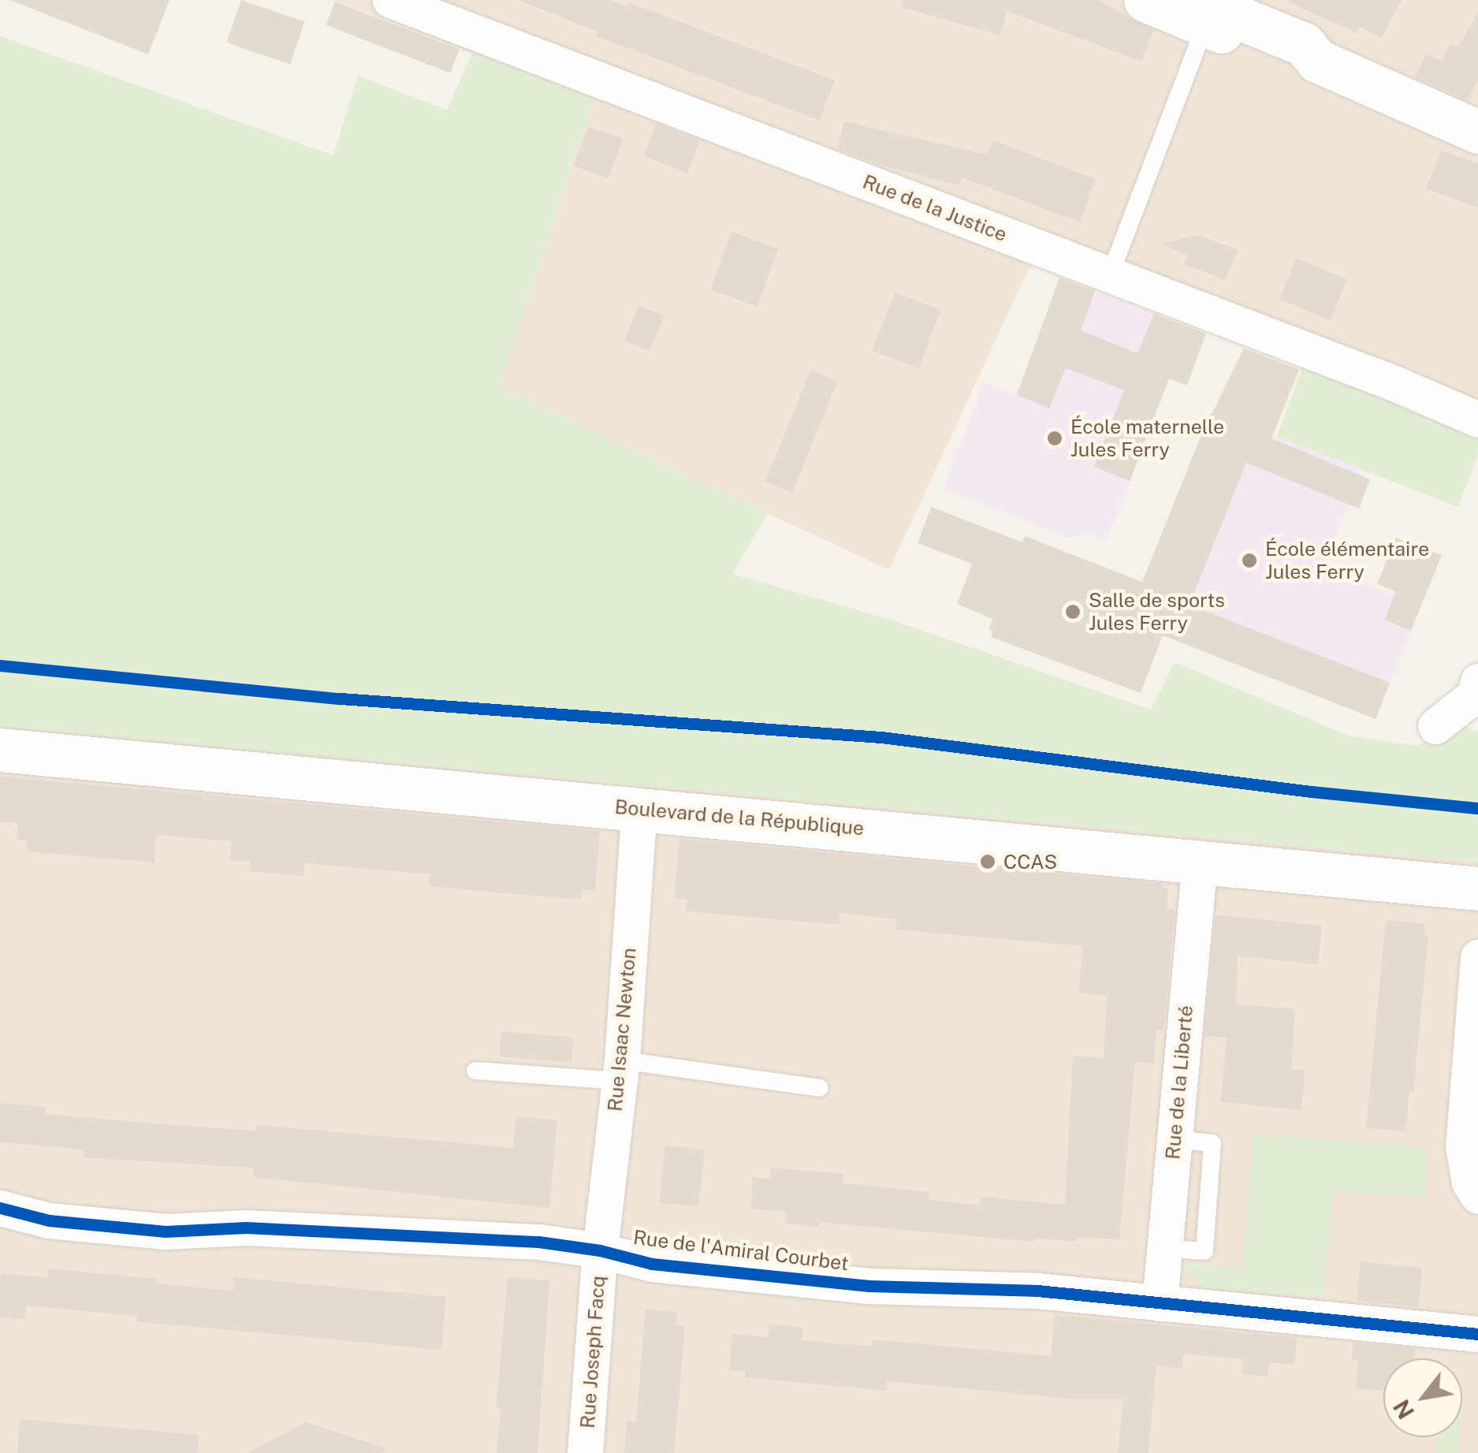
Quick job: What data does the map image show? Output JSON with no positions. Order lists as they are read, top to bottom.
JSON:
{
  "streets": {
    "street": [
      "Rue de la Justice",
      "Boulevard de la République",
      "Rue Isaac Newton",
      "Rue de la Liberté",
      "Rue de l'Amiral Courbet",
      "Rue Joseph Facq"
    ]
  },
  "crossings": [
    ["Boulevard de la République", "Rue Isaac Newton"],
    ["Boulevard de la République", "Rue de la Liberté"],
    ["Rue Isaac Newton", "Rue de l'Amiral Courbet"],
    ["Rue Isaac Newton", "Rue Joseph Facq"],
    ["Rue de la Liberté", "Rue de l'Amiral Courbet"],
    ["Rue de l'Amiral Courbet", "Rue Joseph Facq"]
  ],
  "places": [
    "École maternelle Jules Ferry",
    "École élémentaire Jules Ferry",
    "Salle de sports Jules Ferry",
    "CCAS"
  ],
  "north": "bottom left"
}
